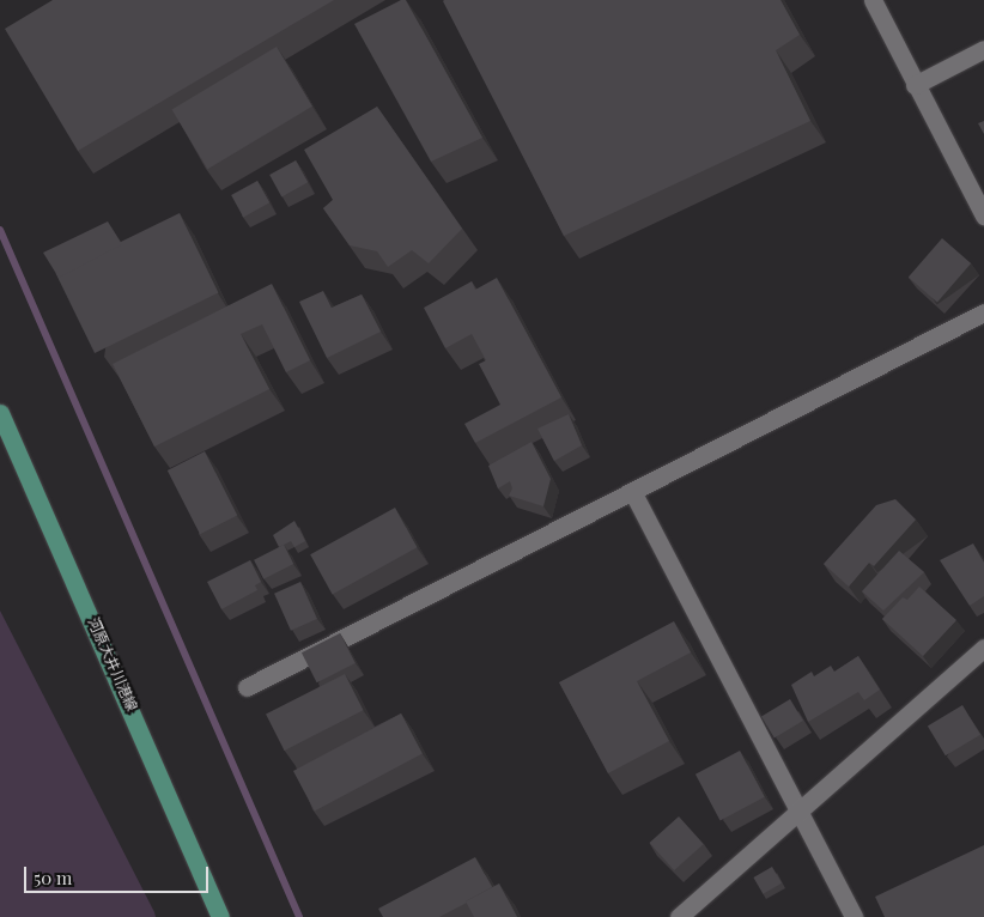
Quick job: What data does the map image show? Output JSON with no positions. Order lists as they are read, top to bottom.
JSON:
{
  "streets": {
    "main road": ["河原大井川港線"]
  },
  "scale_bar": "50 m"
}
